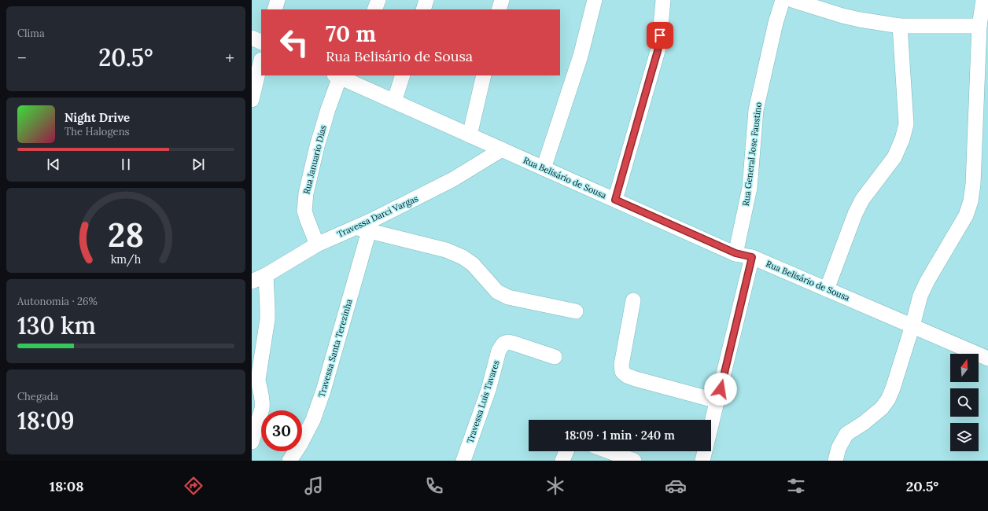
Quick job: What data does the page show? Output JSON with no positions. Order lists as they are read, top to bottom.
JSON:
{
  "streets": {
    "street": [
      "Rua General Jose Faustino",
      "Rua Januario Dias",
      "Rua Belisário de Sousa",
      "Travessa Darci Vargas",
      "Travessa Santa Terezinha",
      "Travessa Luis Tavares"
    ]
  },
  "crossings": [
    ["Rua General Jose Faustino", "Rua Belisário de Sousa"],
    ["Rua Januario Dias", "Rua Belisário de Sousa"],
    ["Rua Januario Dias", "Travessa Darci Vargas"],
    ["Rua Belisário de Sousa", "Travessa Darci Vargas"]
  ],
  "north": "top",
  "page": {
    "tile": [
      "Clima",
      ["Autonomia · 26%", "130 km"],
      ["Chegada", "18:09"]
    ],
    "turn": ["70 m", "Rua Belisário de Sousa"],
    "heat": ["−", "20.5°", "+"],
    "song": ["Night Drive", "The Halogens"],
    "limit": "30",
    "trip": "18:09 · 1 min · 240 m",
    "tabs": ["18:08", "20.5°"],
    "gauge": ["28", "km/h"]
  }
}
